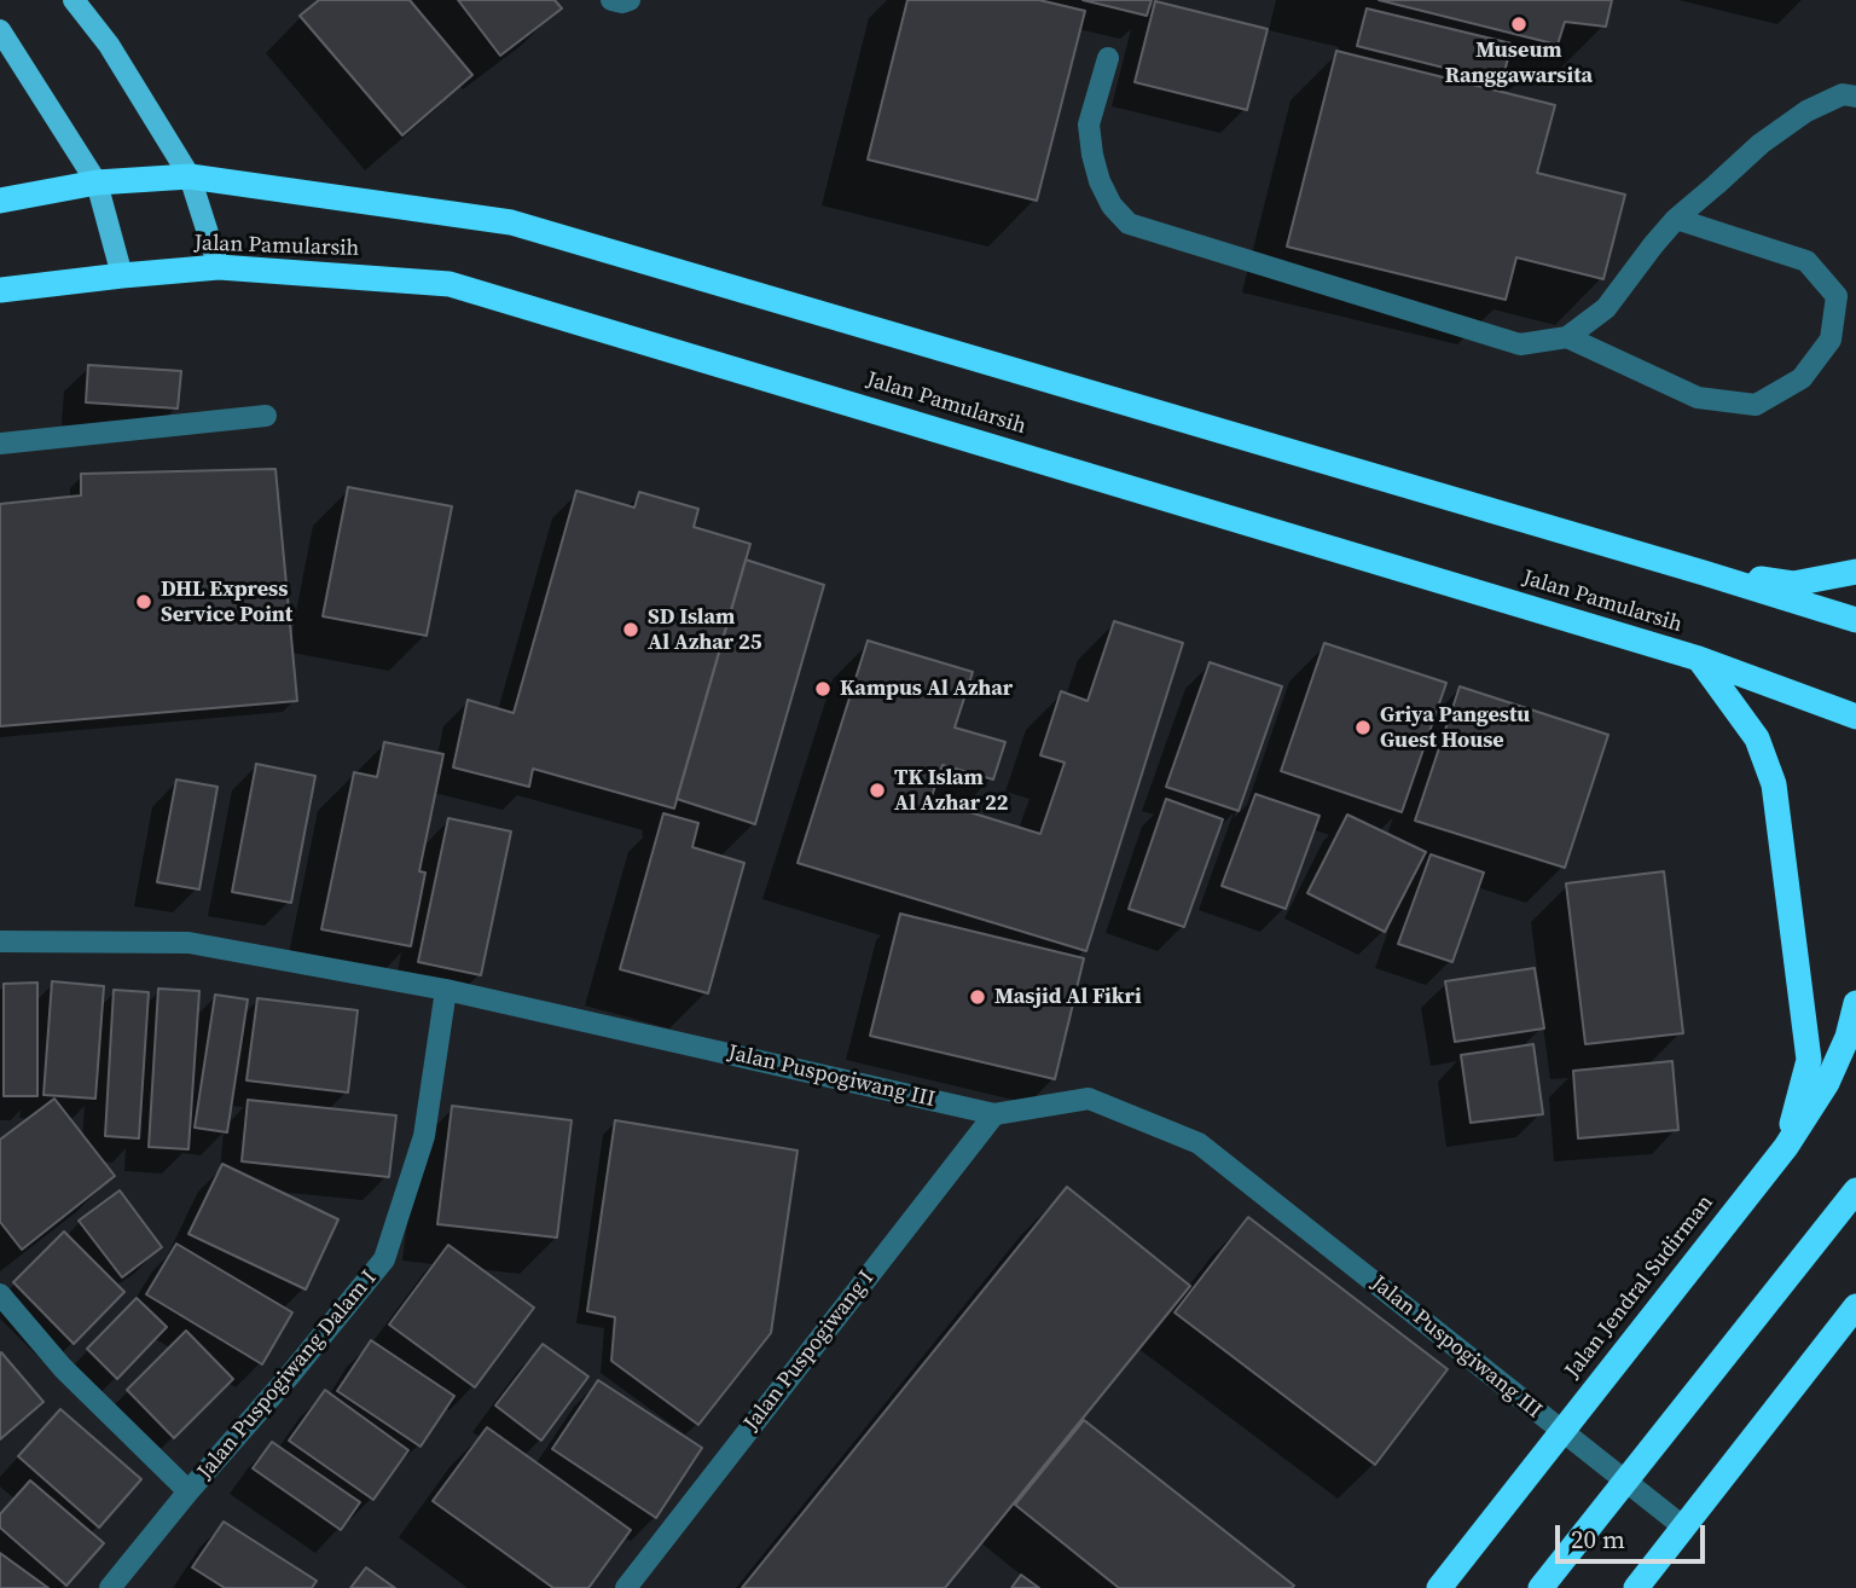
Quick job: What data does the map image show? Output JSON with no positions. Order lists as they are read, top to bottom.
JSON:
{
  "streets": {
    "highway": ["Jalan Pamularsih", "Jalan Jendral Sudirman"],
    "street": ["Jalan Puspogiwang III", "Jalan Puspogiwang I", "Jalan Puspogiwang Dalam I"]
  },
  "crossings": [
    ["Jalan Puspogiwang III", "Jalan Jendral Sudirman"],
    ["Jalan Puspogiwang III", "Jalan Puspogiwang I"],
    ["Jalan Puspogiwang III", "Jalan Puspogiwang Dalam I"]
  ],
  "places": [
    "Museum Ranggawarsita",
    "DHL Express Service Point",
    "SD Islam Al Azhar 25",
    "Kampus Al Azhar",
    "Griya Pangestu Guest House",
    "TK Islam Al Azhar 22",
    "Masjid Al Fikri"
  ],
  "scale_bar": "20 m"
}
